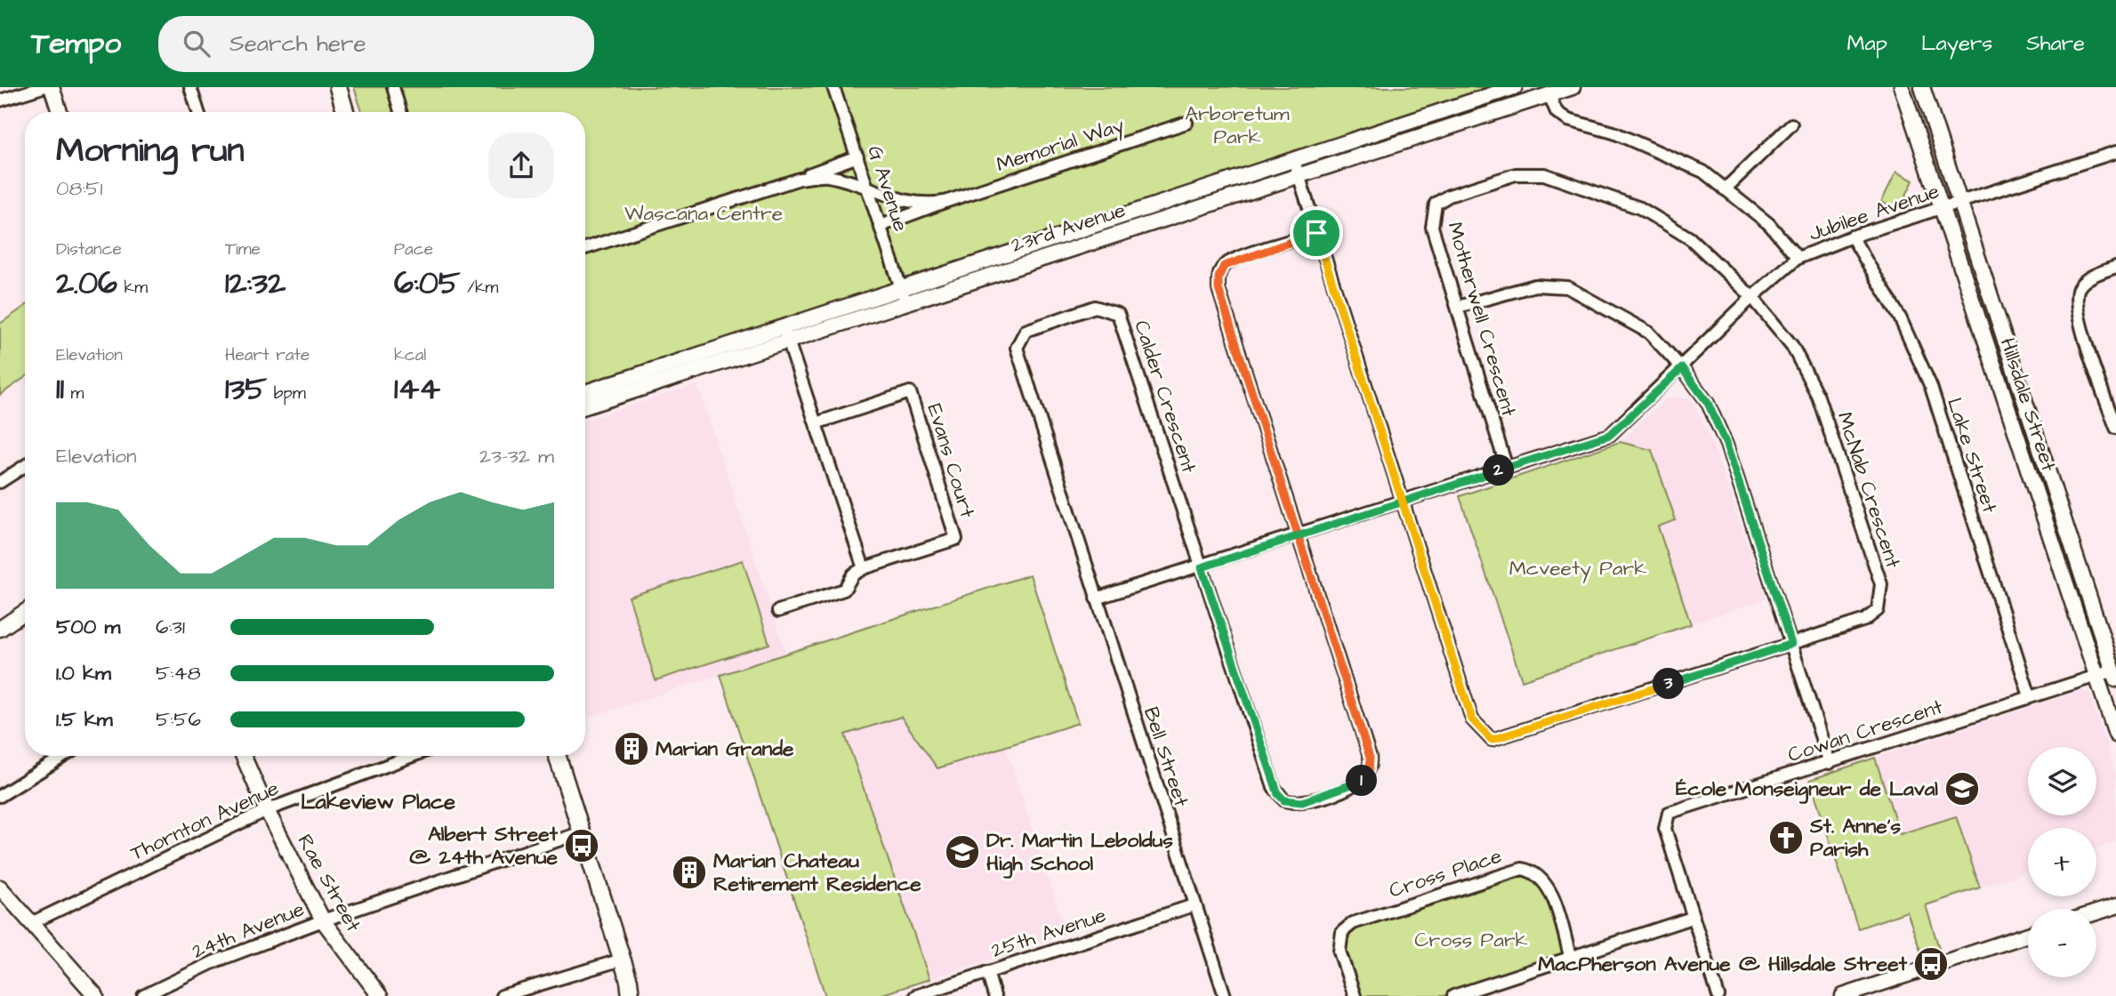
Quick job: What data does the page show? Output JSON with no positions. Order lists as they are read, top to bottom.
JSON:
{
  "streets": {
    "street": [
      "Memorial Way",
      "G Avenue",
      "Jubilee Avenue",
      "23rd Avenue",
      "Motherwell Crescent",
      "Calder Crescent",
      "Hillsdale Street",
      "Lake Street",
      "Evans Court",
      "McNab Crescent",
      "Cowan Crescent",
      "Bell Street",
      "Thornton Avenue",
      "Cross Place",
      "Rae Street",
      "24th Avenue",
      "25th Avenue"
    ]
  },
  "crossings": [
    ["Memorial Way", "G Avenue"],
    ["G Avenue", "23rd Avenue"],
    ["Jubilee Avenue", "Motherwell Crescent"],
    ["Jubilee Avenue", "Calder Crescent"],
    ["Jubilee Avenue", "Hillsdale Street"],
    ["Jubilee Avenue", "Lake Street"],
    ["Jubilee Avenue", "McNab Crescent"],
    ["Jubilee Avenue", "Bell Street"],
    ["Motherwell Crescent", "McNab Crescent"],
    ["Calder Crescent", "Bell Street"],
    ["Hillsdale Street", "Cowan Crescent"],
    ["Lake Street", "Cowan Crescent"],
    ["Bell Street", "25th Avenue"],
    ["Thornton Avenue", "Rae Street"],
    ["Rae Street", "24th Avenue"]
  ],
  "districts": ["Lakeview Place"],
  "parks": [
    "Arboretum Park",
    "Wascana Centre",
    "Mcveety Park",
    "Cross Park"
  ],
  "places": {
    "building": ["Marian Grande", "Marian Chateau Retirement Residence"],
    "school or university": ["École Monseigneur de Laval", "Dr. Martin Leboldus High School"],
    "church": ["St. Anne's Parish"],
    "bus stop": ["Albert Street @ 24th Avenue", "MacPherson Avenue @ Hillsdale Street"]
  },
  "page": {
    "header": "Tempo",
    "search": "Search here",
    "nav": ["Map", "Layers", "Share"],
    "heading": ["Morning run", "08:51"],
    "stats": [
      ["Distance", "2.06 km"],
      ["Time", "12:32"],
      ["Pace", "6:05 /km"],
      ["Elevation", "11 m"],
      ["Heart rate", "135 bpm"],
      ["kcal", "144"]
    ],
    "chart": ["Elevation", "23–32 m"],
    "pins": ["2", "3", "1"],
    "list": [
      {
        "name": "500 m",
        "note": "6:31"
      },
      {
        "name": "1.0 km",
        "note": "5:48"
      },
      {
        "name": "1.5 km",
        "note": "5:56"
      }
    ],
    "map_buttons": ["+", "−"]
  }
}
